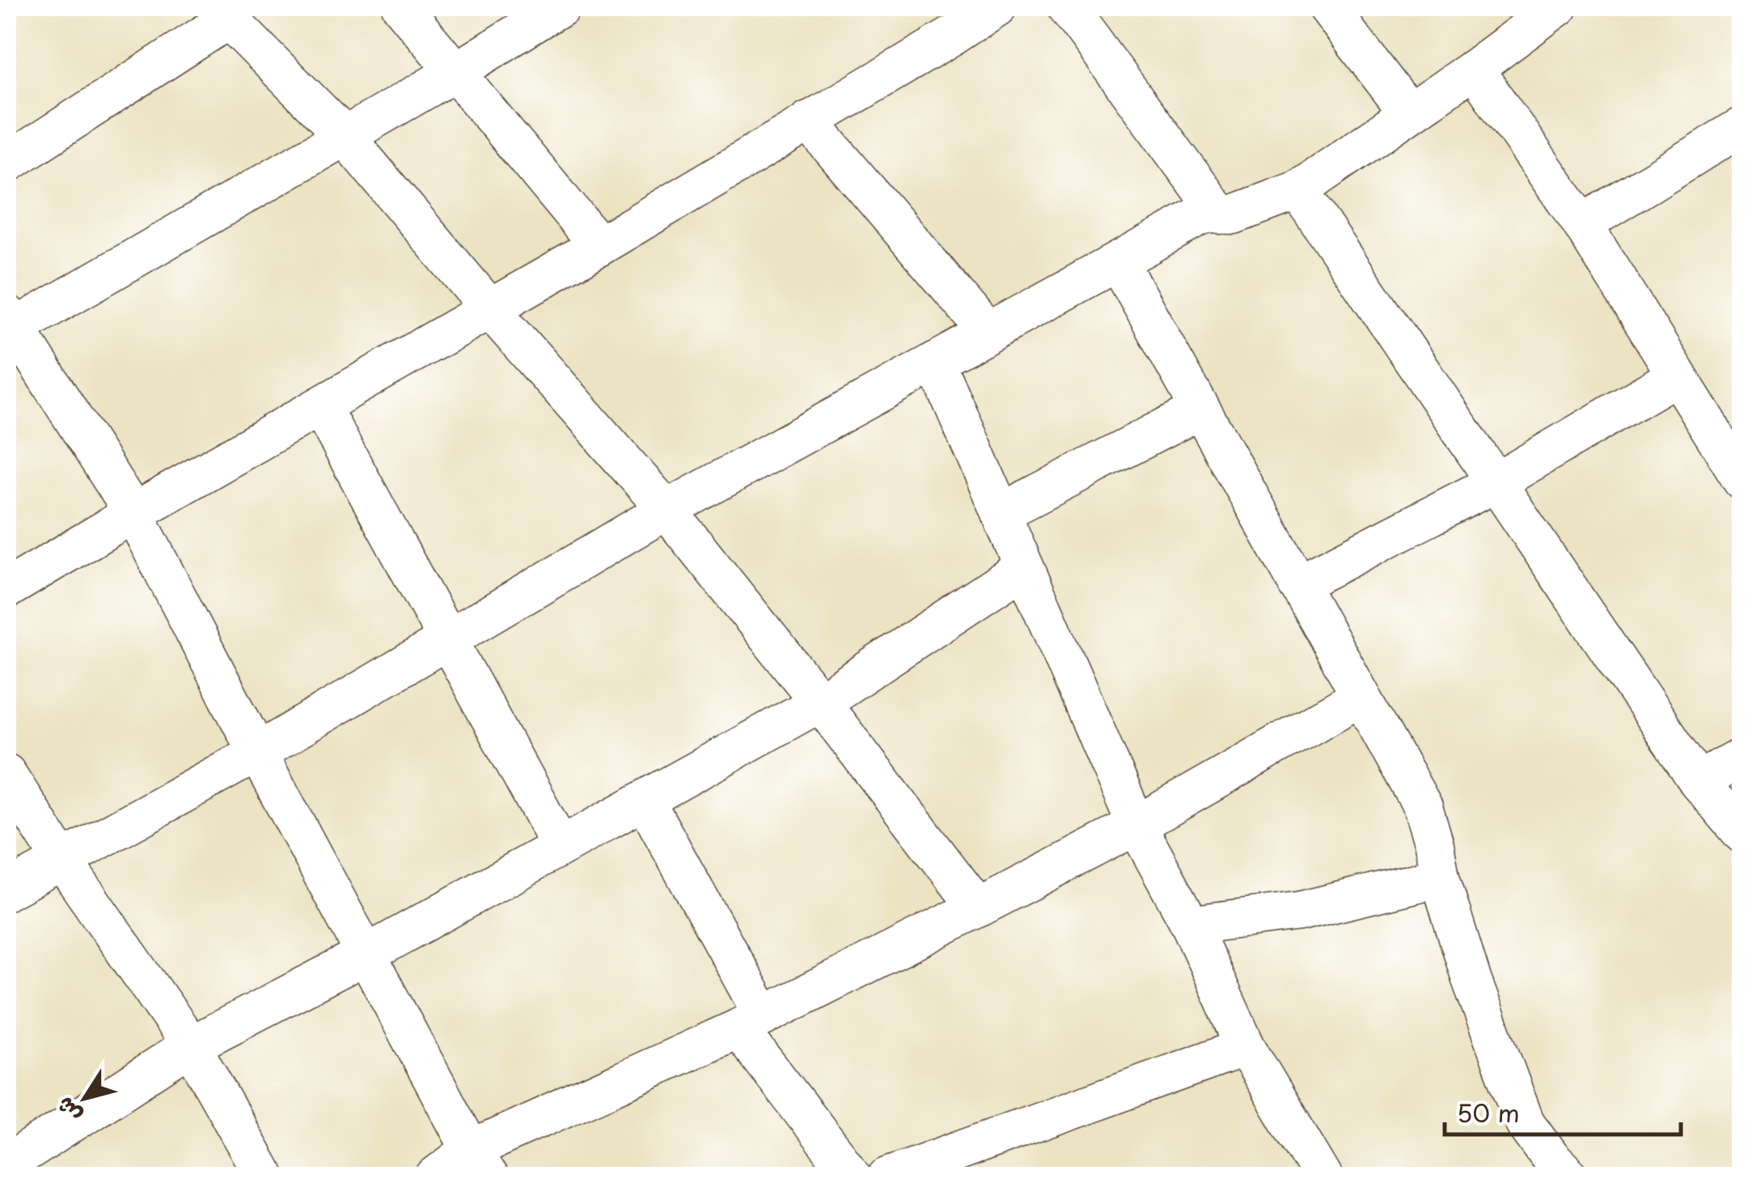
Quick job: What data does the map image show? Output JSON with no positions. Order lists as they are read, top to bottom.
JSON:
{
  "scale_bar": "50 m",
  "north": "bottom left"
}
